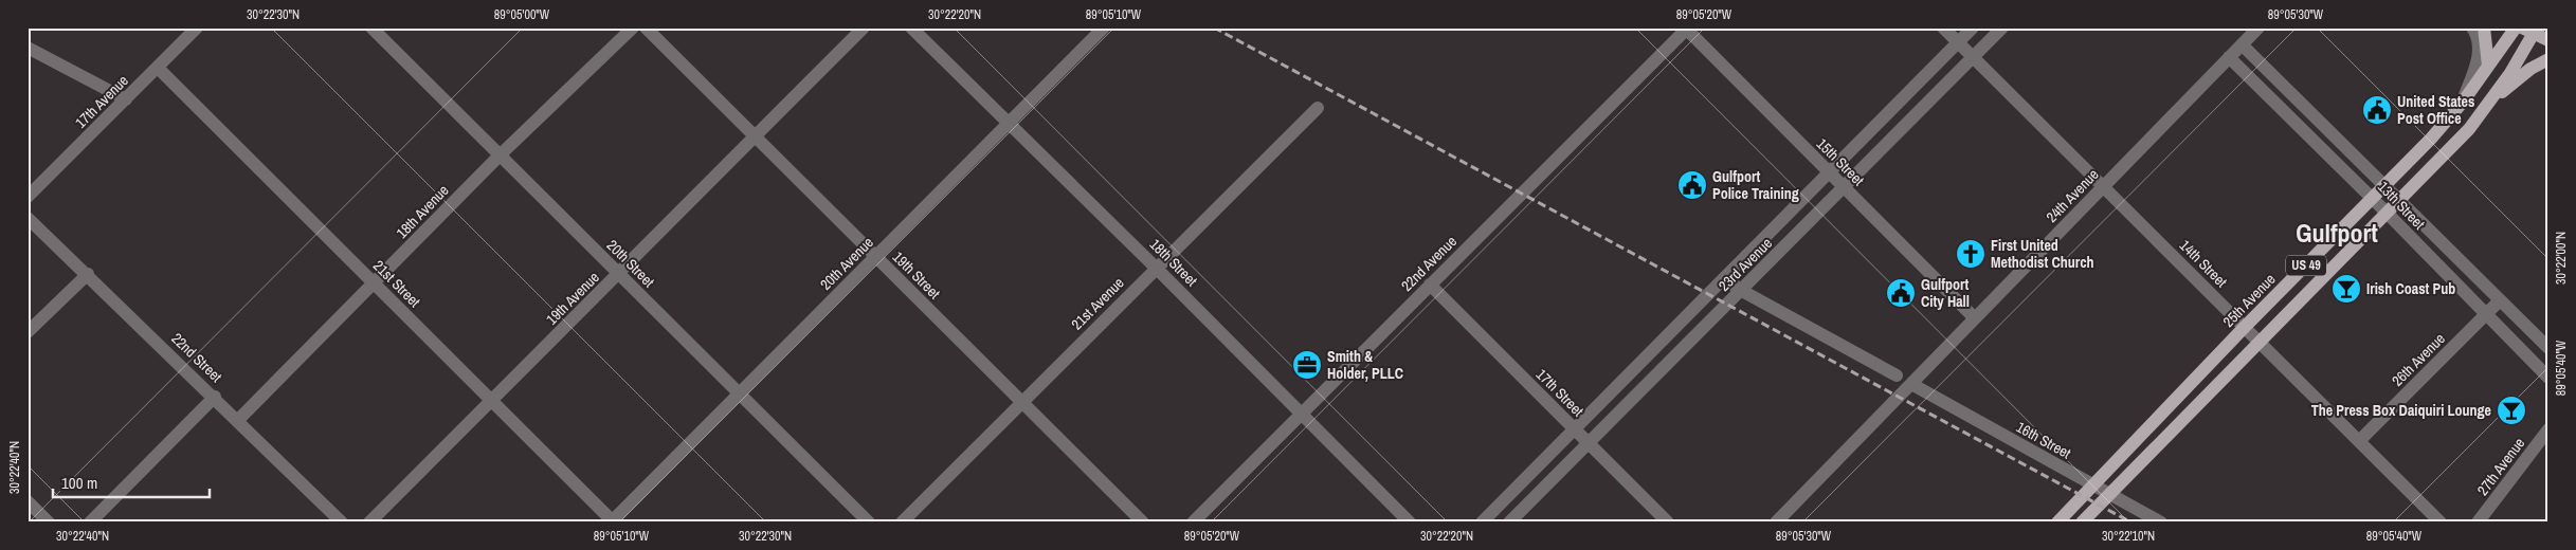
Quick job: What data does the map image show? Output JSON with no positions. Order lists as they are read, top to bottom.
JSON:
{
  "streets": {
    "main road": ["US 49", "25th Avenue"],
    "street": [
      "17th Avenue",
      "15th Street",
      "24th Avenue",
      "13th Street",
      "18th Avenue",
      "18th Street",
      "20th Street",
      "20th Avenue",
      "22nd Avenue",
      "14th Street",
      "23rd Avenue",
      "19th Street",
      "21st Street",
      "19th Avenue",
      "21st Avenue",
      "22nd Street",
      "26th Avenue",
      "17th Street",
      "16th Street",
      "27th Avenue"
    ]
  },
  "crossings": [
    ["17th Avenue", "21st Street"],
    ["15th Street", "24th Avenue"],
    ["15th Street", "22nd Avenue"],
    ["15th Street", "23rd Avenue"],
    ["24th Avenue", "13th Street"],
    ["24th Avenue", "14th Street"],
    ["24th Avenue", "16th Street"],
    ["13th Street", "US 49"],
    ["13th Street", "25th Avenue"],
    ["13th Street", "26th Avenue"],
    ["18th Avenue", "20th Street"],
    ["18th Avenue", "21st Street"],
    ["18th Avenue", "22nd Street"],
    ["18th Street", "20th Avenue"],
    ["18th Street", "22nd Avenue"],
    ["18th Street", "21st Avenue"],
    ["20th Street", "20th Avenue"],
    ["20th Street", "19th Avenue"],
    ["20th Avenue", "19th Street"],
    ["20th Avenue", "21st Street"],
    ["22nd Avenue", "17th Street"],
    ["14th Street", "23rd Avenue"],
    ["14th Street", "US 49"],
    ["14th Street", "25th Avenue"],
    ["14th Street", "26th Avenue"],
    ["23rd Avenue", "17th Street"],
    ["US 49", "25th Avenue"],
    ["US 49", "16th Street"],
    ["19th Street", "19th Avenue"],
    ["19th Street", "21st Avenue"],
    ["21st Street", "19th Avenue"],
    ["25th Avenue", "16th Street"]
  ],
  "districts": ["Gulfport"],
  "places": {
    "public building": ["United States Post Office", "Gulfport Police Training", "Gulfport City Hall"],
    "church": ["First United Methodist Church"],
    "bar": ["Irish Coast Pub", "The Press Box Daiquiri Lounge"],
    "office": ["Smith & Holder, PLLC"]
  },
  "scale_bar": "100 m",
  "coordinates": [
    "30°22'30\"N",
    "89°05'00\"W",
    "30°22'20\"N",
    "89°05'10\"W",
    "89°05'20\"W",
    "89°05'30\"W",
    "30°22'00\"N",
    "89°05'40\"W",
    "30°22'40\"N",
    "30°22'10\"N"
  ]
}
